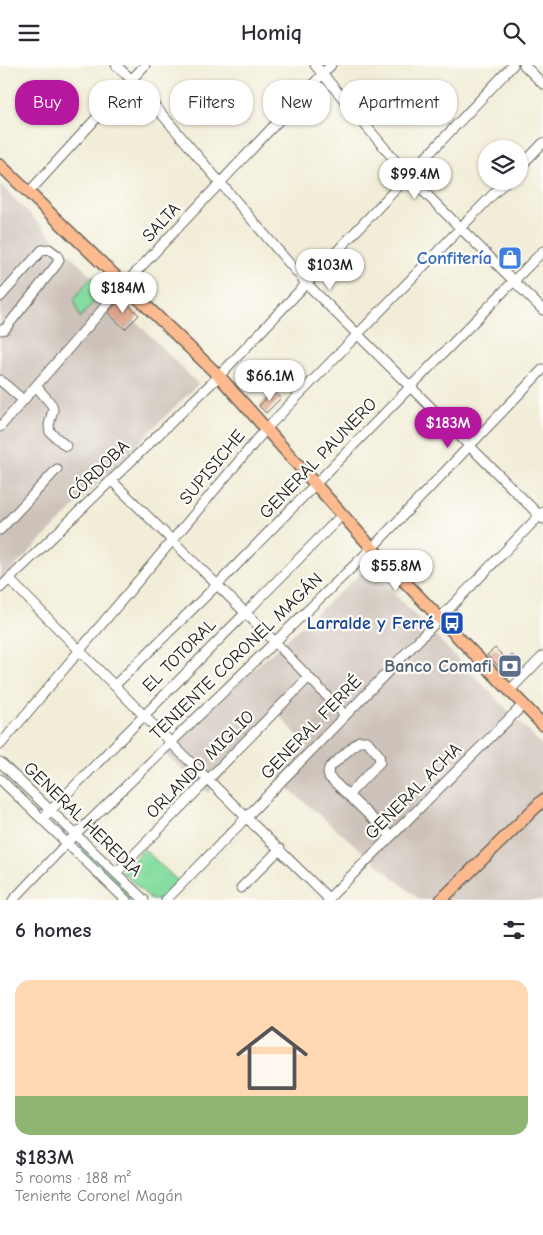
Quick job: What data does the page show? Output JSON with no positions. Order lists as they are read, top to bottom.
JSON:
{
  "streets": {
    "street": [
      "SALTA",
      "GENERAL PAUNERO",
      "SUPISICHE",
      "CÓRDOBA",
      "EL TOTORAL",
      "TENIENTE CORONEL MAGÁN",
      "GENERAL FERRÉ",
      "ORLANDO MIGLIO",
      "GENERAL ACHA",
      "GENERAL HEREDIA"
    ]
  },
  "crossings": [
    ["EL TOTORAL", "GENERAL HEREDIA"],
    ["TENIENTE CORONEL MAGÁN", "GENERAL HEREDIA"],
    ["ORLANDO MIGLIO", "GENERAL HEREDIA"]
  ],
  "places": {
    "shop": ["Confitería"],
    "bus stop": ["Larralde y Ferré"],
    "bank": ["Banco Comafi"]
  },
  "page": {
    "header": "Homiq",
    "chip": [
      "Buy",
      "Rent",
      "Filters",
      "New",
      "Apartment"
    ],
    "price": [
      "$99.4M",
      "$103M",
      "$184M",
      "$66.1M",
      "$183M",
      "$55.8M"
    ],
    "heading": "6 homes",
    "list": [
      {
        "name": "$183M",
        "note": "5 rooms · 188 m² · Teniente Coronel Magán"
      }
    ]
  }
}
